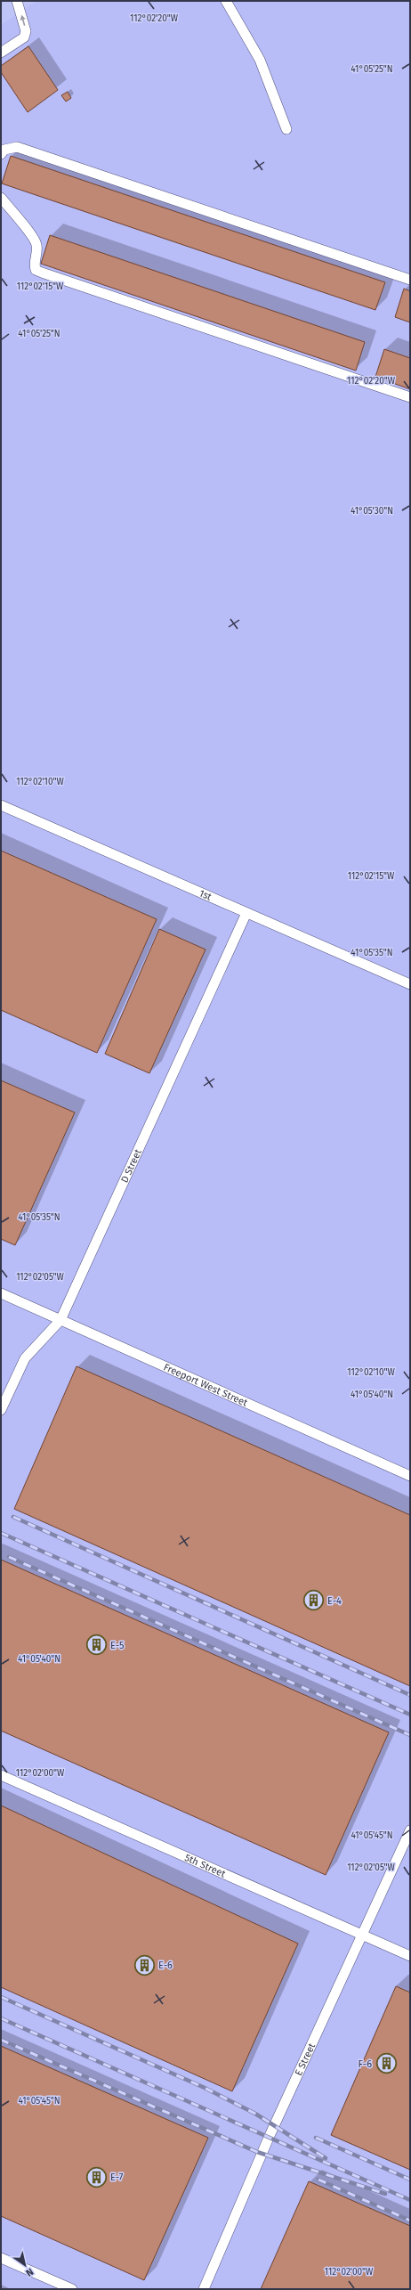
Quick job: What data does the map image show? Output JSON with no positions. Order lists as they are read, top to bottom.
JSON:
{
  "streets": {
    "lane": [
      "1st",
      "D Street",
      "Freeport West Street",
      "5th Street",
      "E Street"
    ]
  },
  "crossings": [
    ["1st", "D Street"],
    ["D Street", "Freeport West Street"],
    ["5th Street", "E Street"]
  ],
  "places": {
    "building": [
      "E-4",
      "E-5",
      "E-6",
      "F-6",
      "E-7"
    ]
  },
  "north": "bottom right",
  "coordinates": [
    "112°02'20\"W",
    "41°05'25\"N",
    "112°02'15\"W",
    "41°05'30\"N",
    "112°02'10\"W",
    "41°05'35\"N",
    "112°02'05\"W",
    "41°05'40\"N",
    "112°02'00\"W",
    "41°05'45\"N"
  ]
}
